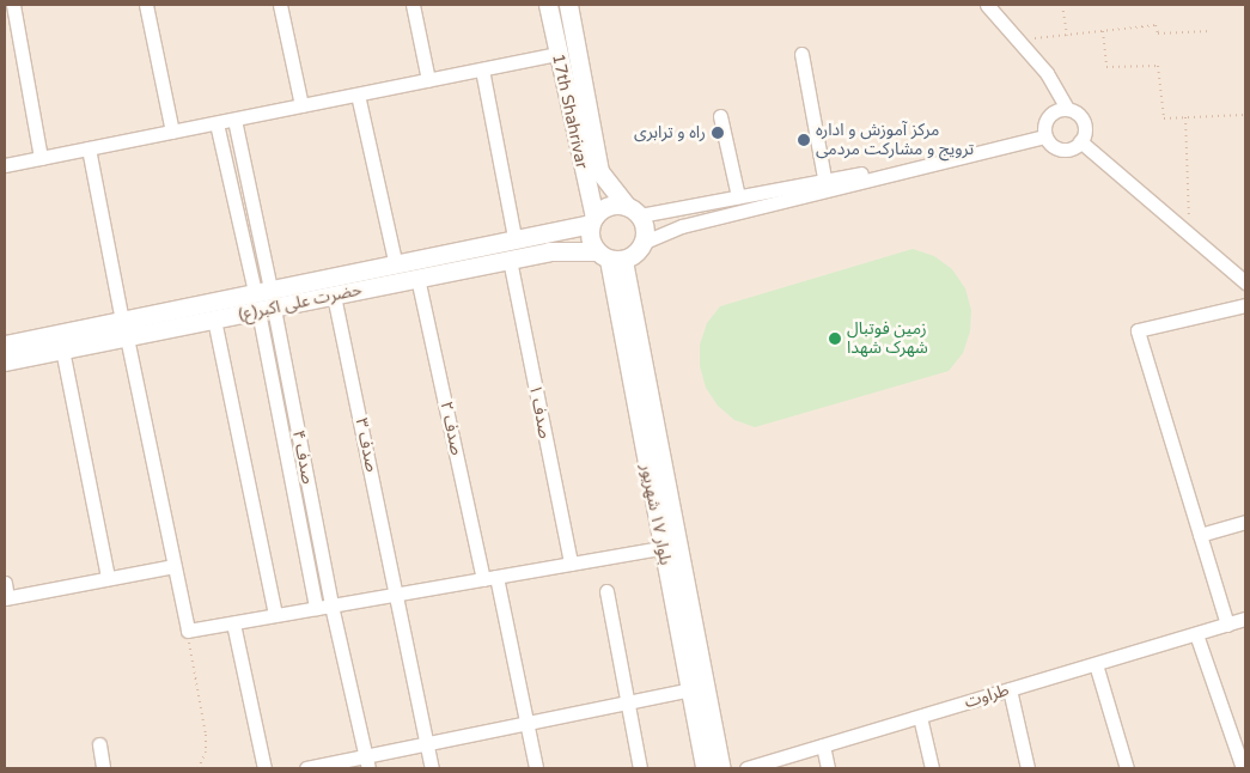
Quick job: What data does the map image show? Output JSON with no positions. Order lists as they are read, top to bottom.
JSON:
{
  "streets": {
    "street": [
      "17th Shahrivar",
      "حضرت علی اکبر(ع)",
      "صدف ۱",
      "صدف ۲",
      "صدف ۳",
      "صدف ۴",
      "بلوار ۱۷ شهریور",
      "طراوت"
    ]
  },
  "crossings": [
    ["17th Shahrivar", "حضرت علی اکبر(ع)"],
    ["17th Shahrivar", "بلوار ۱۷ شهریور"],
    ["حضرت علی اکبر(ع)", "صدف ۱"],
    ["حضرت علی اکبر(ع)", "صدف ۲"],
    ["حضرت علی اکبر(ع)", "صدف ۳"],
    ["حضرت علی اکبر(ع)", "صدف ۴"],
    ["حضرت علی اکبر(ع)", "بلوار ۱۷ شهریور"]
  ],
  "places": ["راه و ترابری", "مرکز آموزش و اداره ترویج و مشارکت مردمی", "زمین فوتبال شهرک شهدا"]
}
